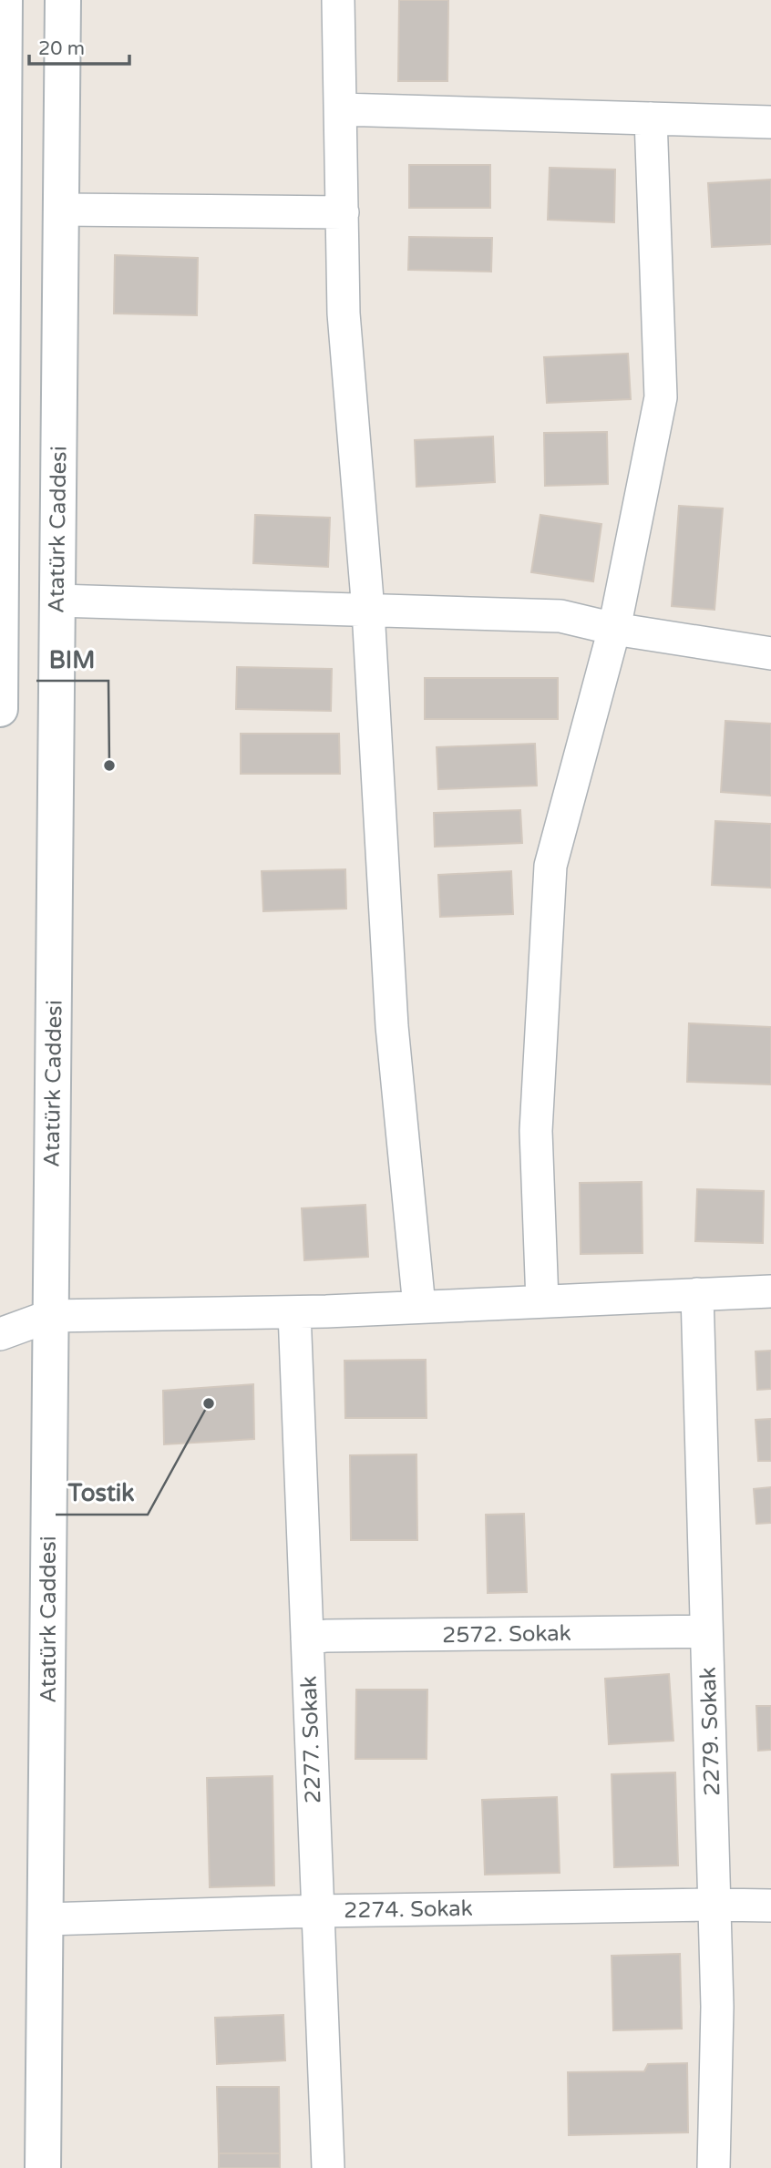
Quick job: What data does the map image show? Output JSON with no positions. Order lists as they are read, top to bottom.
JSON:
{
  "streets": {
    "main road": ["Atatürk Caddesi"],
    "street": [
      "2572. Sokak",
      "2279. Sokak",
      "2277. Sokak",
      "2274. Sokak"
    ]
  },
  "crossings": [
    ["Atatürk Caddesi", "2274. Sokak"],
    ["2572. Sokak", "2279. Sokak"],
    ["2572. Sokak", "2277. Sokak"],
    ["2279. Sokak", "2274. Sokak"],
    ["2277. Sokak", "2274. Sokak"]
  ],
  "places": ["BIM", "Tostik"],
  "scale_bar": "20 m"
}
